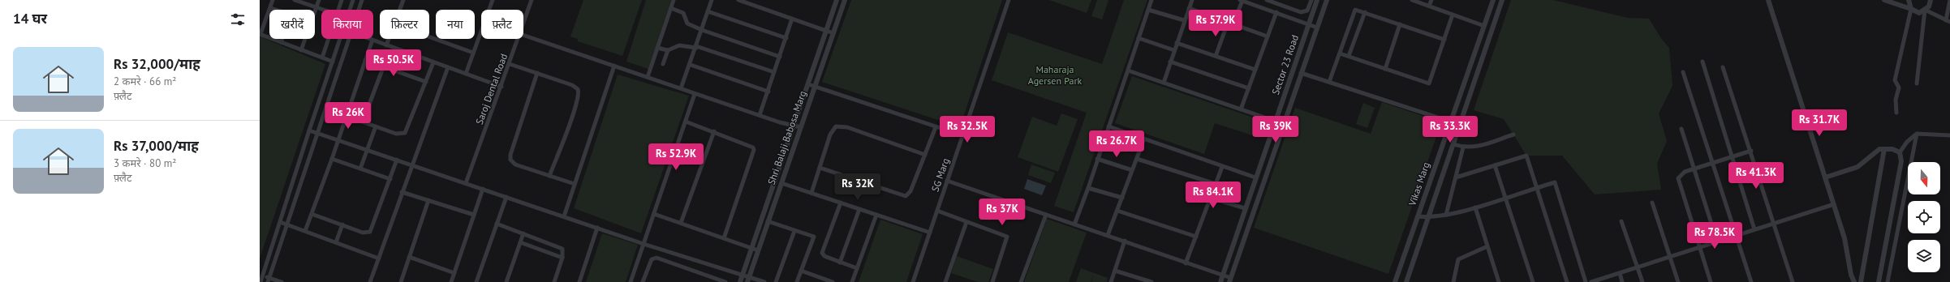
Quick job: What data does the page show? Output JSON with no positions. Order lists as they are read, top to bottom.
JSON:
{
  "streets": {
    "street": [
      "Sector 23 Road",
      "Saroj Dental Road",
      "Shri Balaji Babosa Marg",
      "SG Marg",
      "Vikas Marg"
    ]
  },
  "parks": ["Maharaja Agersen Park"],
  "north": "bottom",
  "page": {
    "heading": "14 घर",
    "price": [
      "Rs 57.9K",
      "Rs 50.5K",
      "Rs 26K",
      "Rs 31.7K",
      "Rs 32.5K",
      "Rs 39K",
      "Rs 33.3K",
      "Rs 26.7K",
      "Rs 52.9K",
      "Rs 41.3K",
      "Rs 32K",
      "Rs 84.1K",
      "Rs 37K",
      "Rs 78.5K"
    ],
    "chip": [
      "खरीदें",
      "किराया",
      "फ़िल्टर",
      "नया",
      "फ़्लैट"
    ],
    "list": [
      {
        "name": "Rs 32,000/माह",
        "note": "2 कमरे · 66 m² · फ़्लैट"
      },
      {
        "name": "Rs 37,000/माह",
        "note": "3 कमरे · 80 m² · फ़्लैट"
      }
    ]
  }
}
